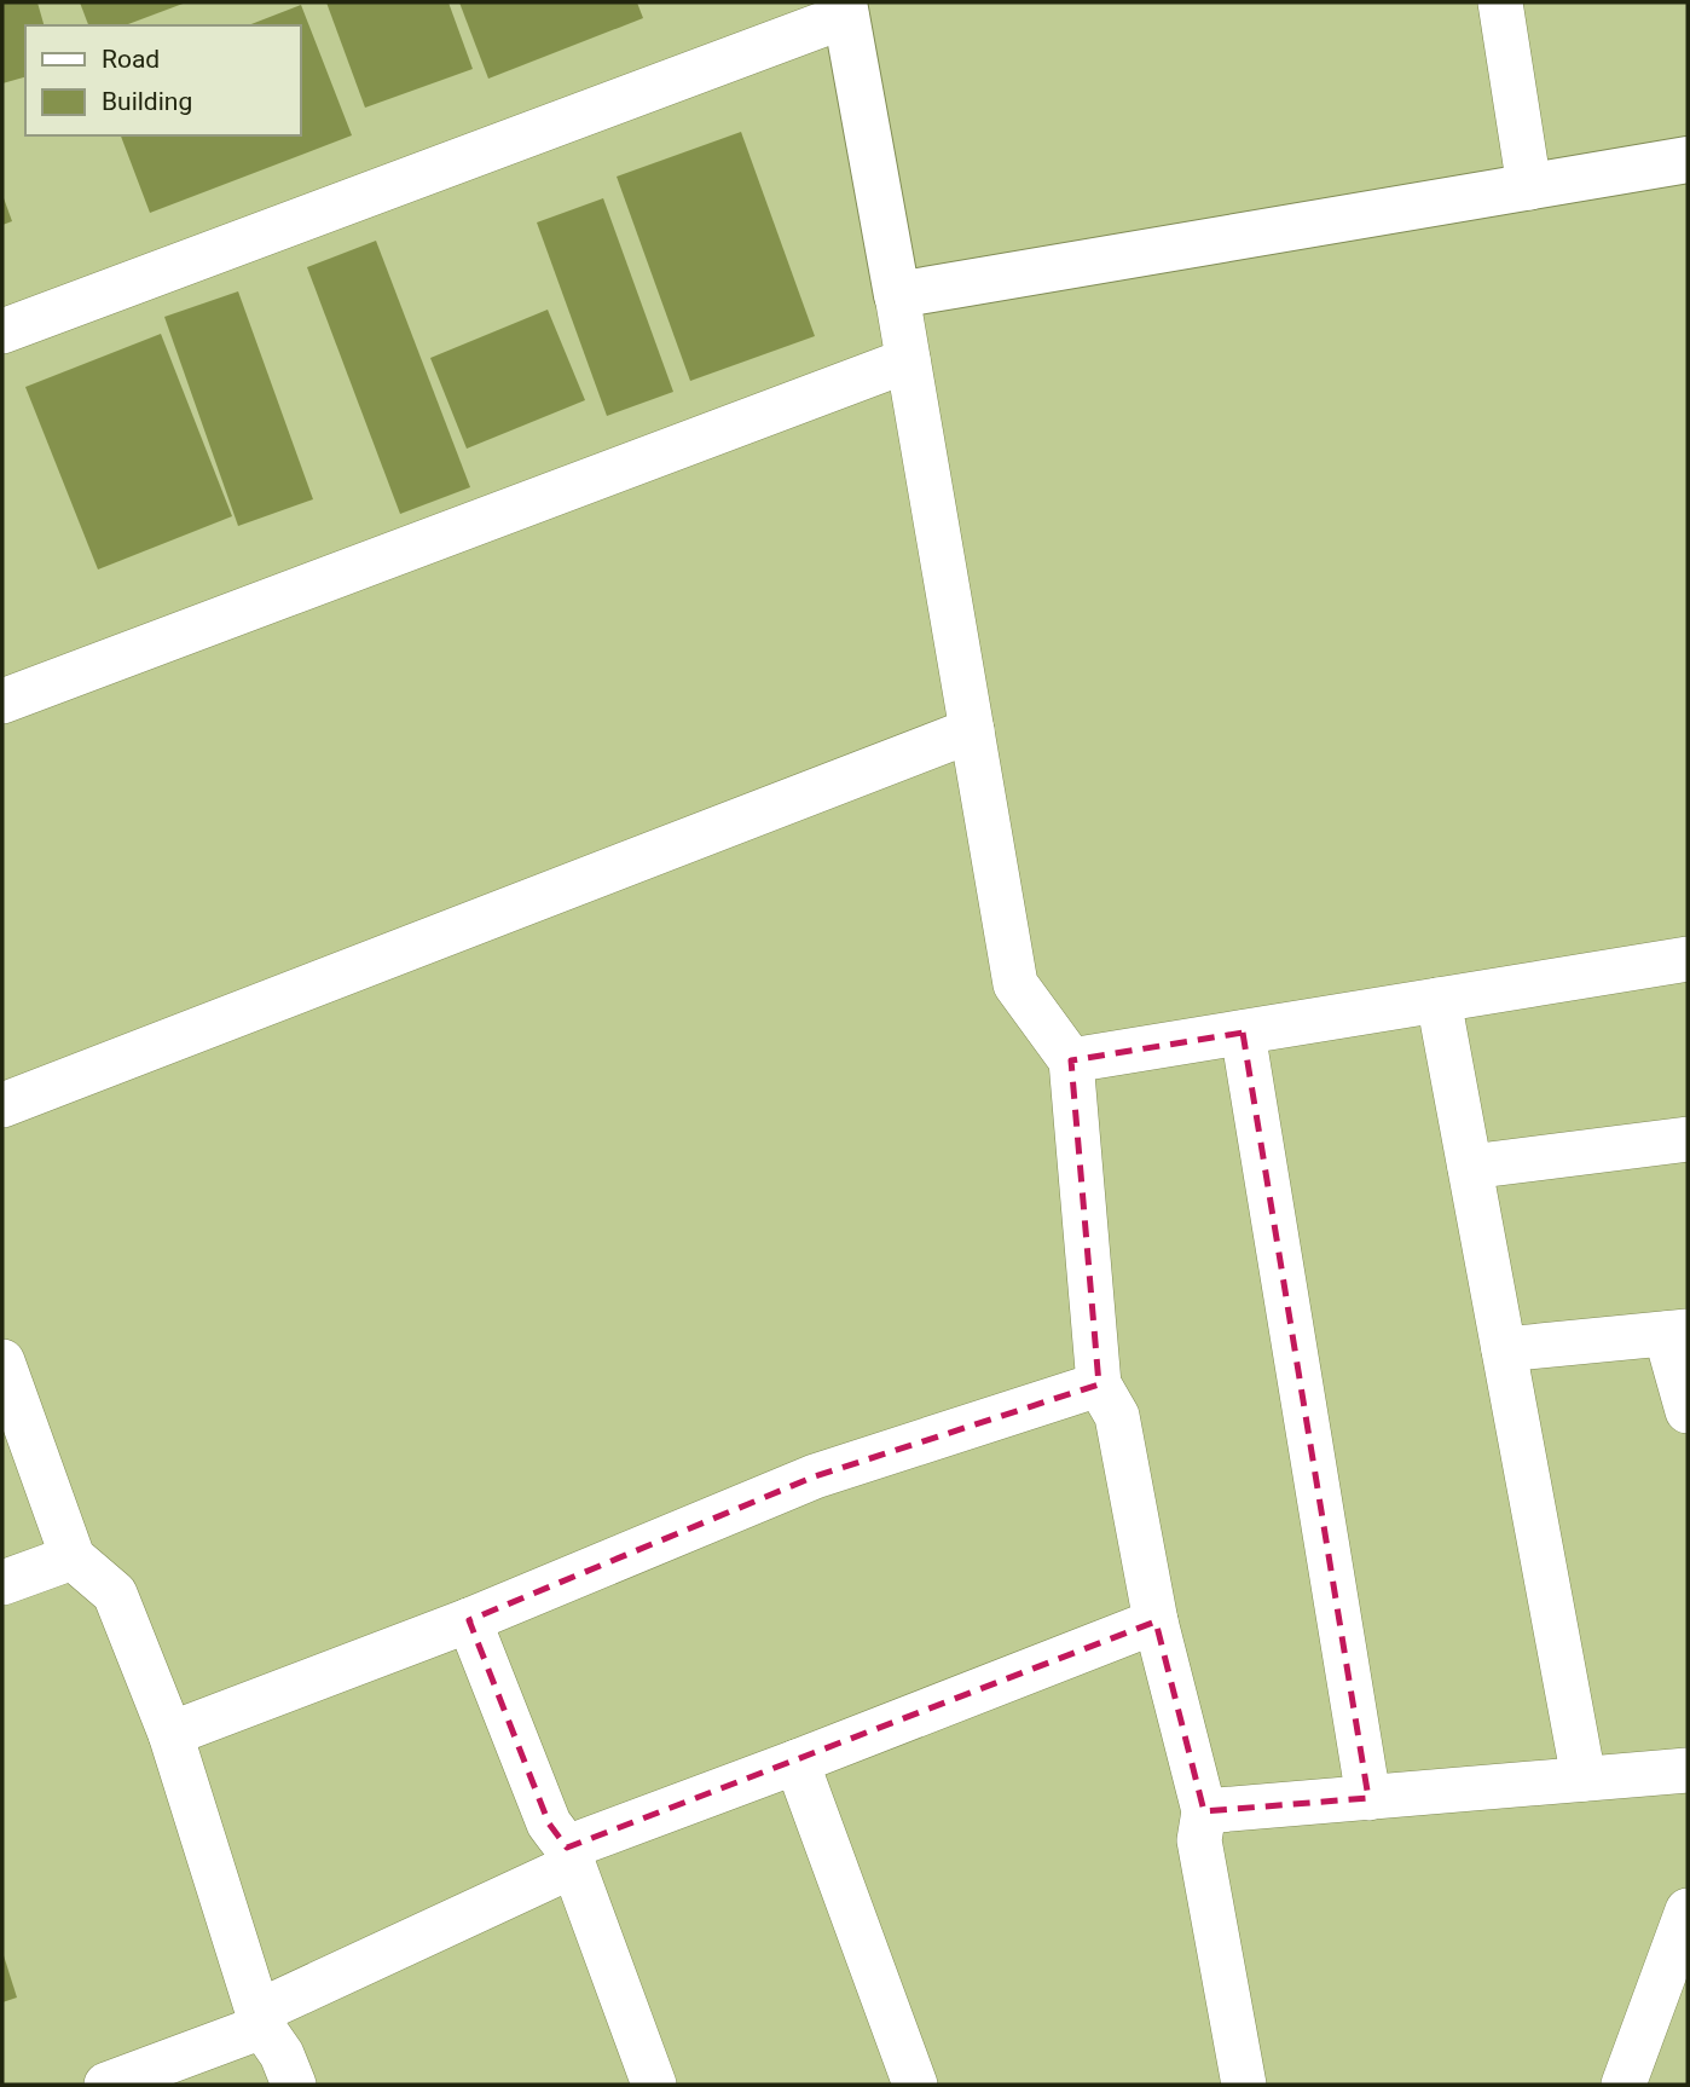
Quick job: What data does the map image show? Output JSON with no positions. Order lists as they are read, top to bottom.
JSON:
{
  "legend": ["Road", "Building"]
}
